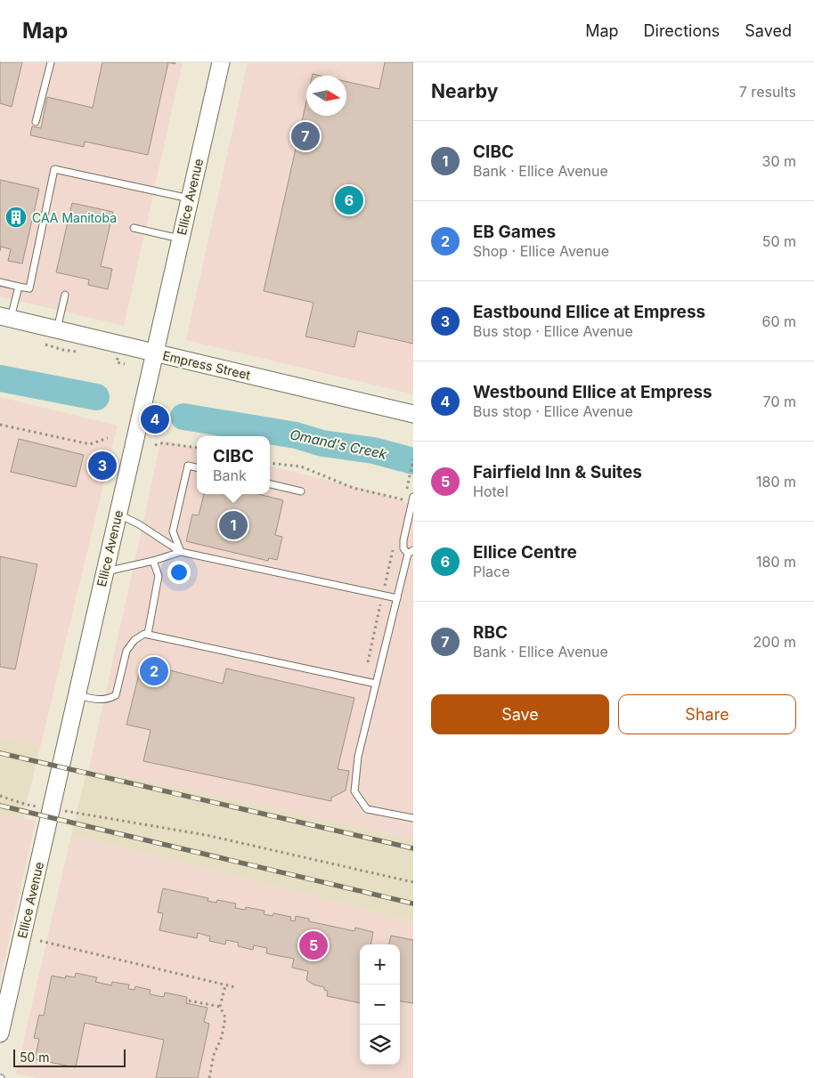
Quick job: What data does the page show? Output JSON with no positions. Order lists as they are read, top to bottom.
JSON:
{
  "streets": {
    "main road": ["Ellice Avenue", "Empress Street"]
  },
  "crossings": [
    ["Ellice Avenue", "Empress Street"]
  ],
  "water": ["Omand's Creek"],
  "places": {
    "building": ["CAA Manitoba"]
  },
  "scale_bar": "50 m",
  "north": "right",
  "page": {
    "header": "Map",
    "nav": ["Map", "Directions", "Saved"],
    "heading": ["Nearby", "7 results"],
    "pins": [
      "7",
      "6",
      "4",
      "3",
      "1",
      "2",
      "5"
    ],
    "list": [
      {
        "mark": "1",
        "name": "CIBC",
        "note": "Bank · Ellice Avenue",
        "value": "30 m"
      },
      {
        "mark": "2",
        "name": "EB Games",
        "note": "Shop · Ellice Avenue",
        "value": "50 m"
      },
      {
        "mark": "3",
        "name": "Eastbound Ellice at Empress",
        "note": "Bus stop · Ellice Avenue",
        "value": "60 m"
      },
      {
        "mark": "4",
        "name": "Westbound Ellice at Empress",
        "note": "Bus stop · Ellice Avenue",
        "value": "70 m"
      },
      {
        "mark": "5",
        "name": "Fairfield Inn & Suites",
        "note": "Hotel",
        "value": "180 m"
      },
      {
        "mark": "6",
        "name": "Ellice Centre",
        "note": "Place",
        "value": "180 m"
      },
      {
        "mark": "7",
        "name": "RBC",
        "note": "Bank · Ellice Avenue",
        "value": "200 m"
      }
    ],
    "popup": ["CIBC", "Bank"],
    "buttons": ["Save", "Share"],
    "map_buttons": ["+", "−"],
    "scale": "50 m"
  }
}
